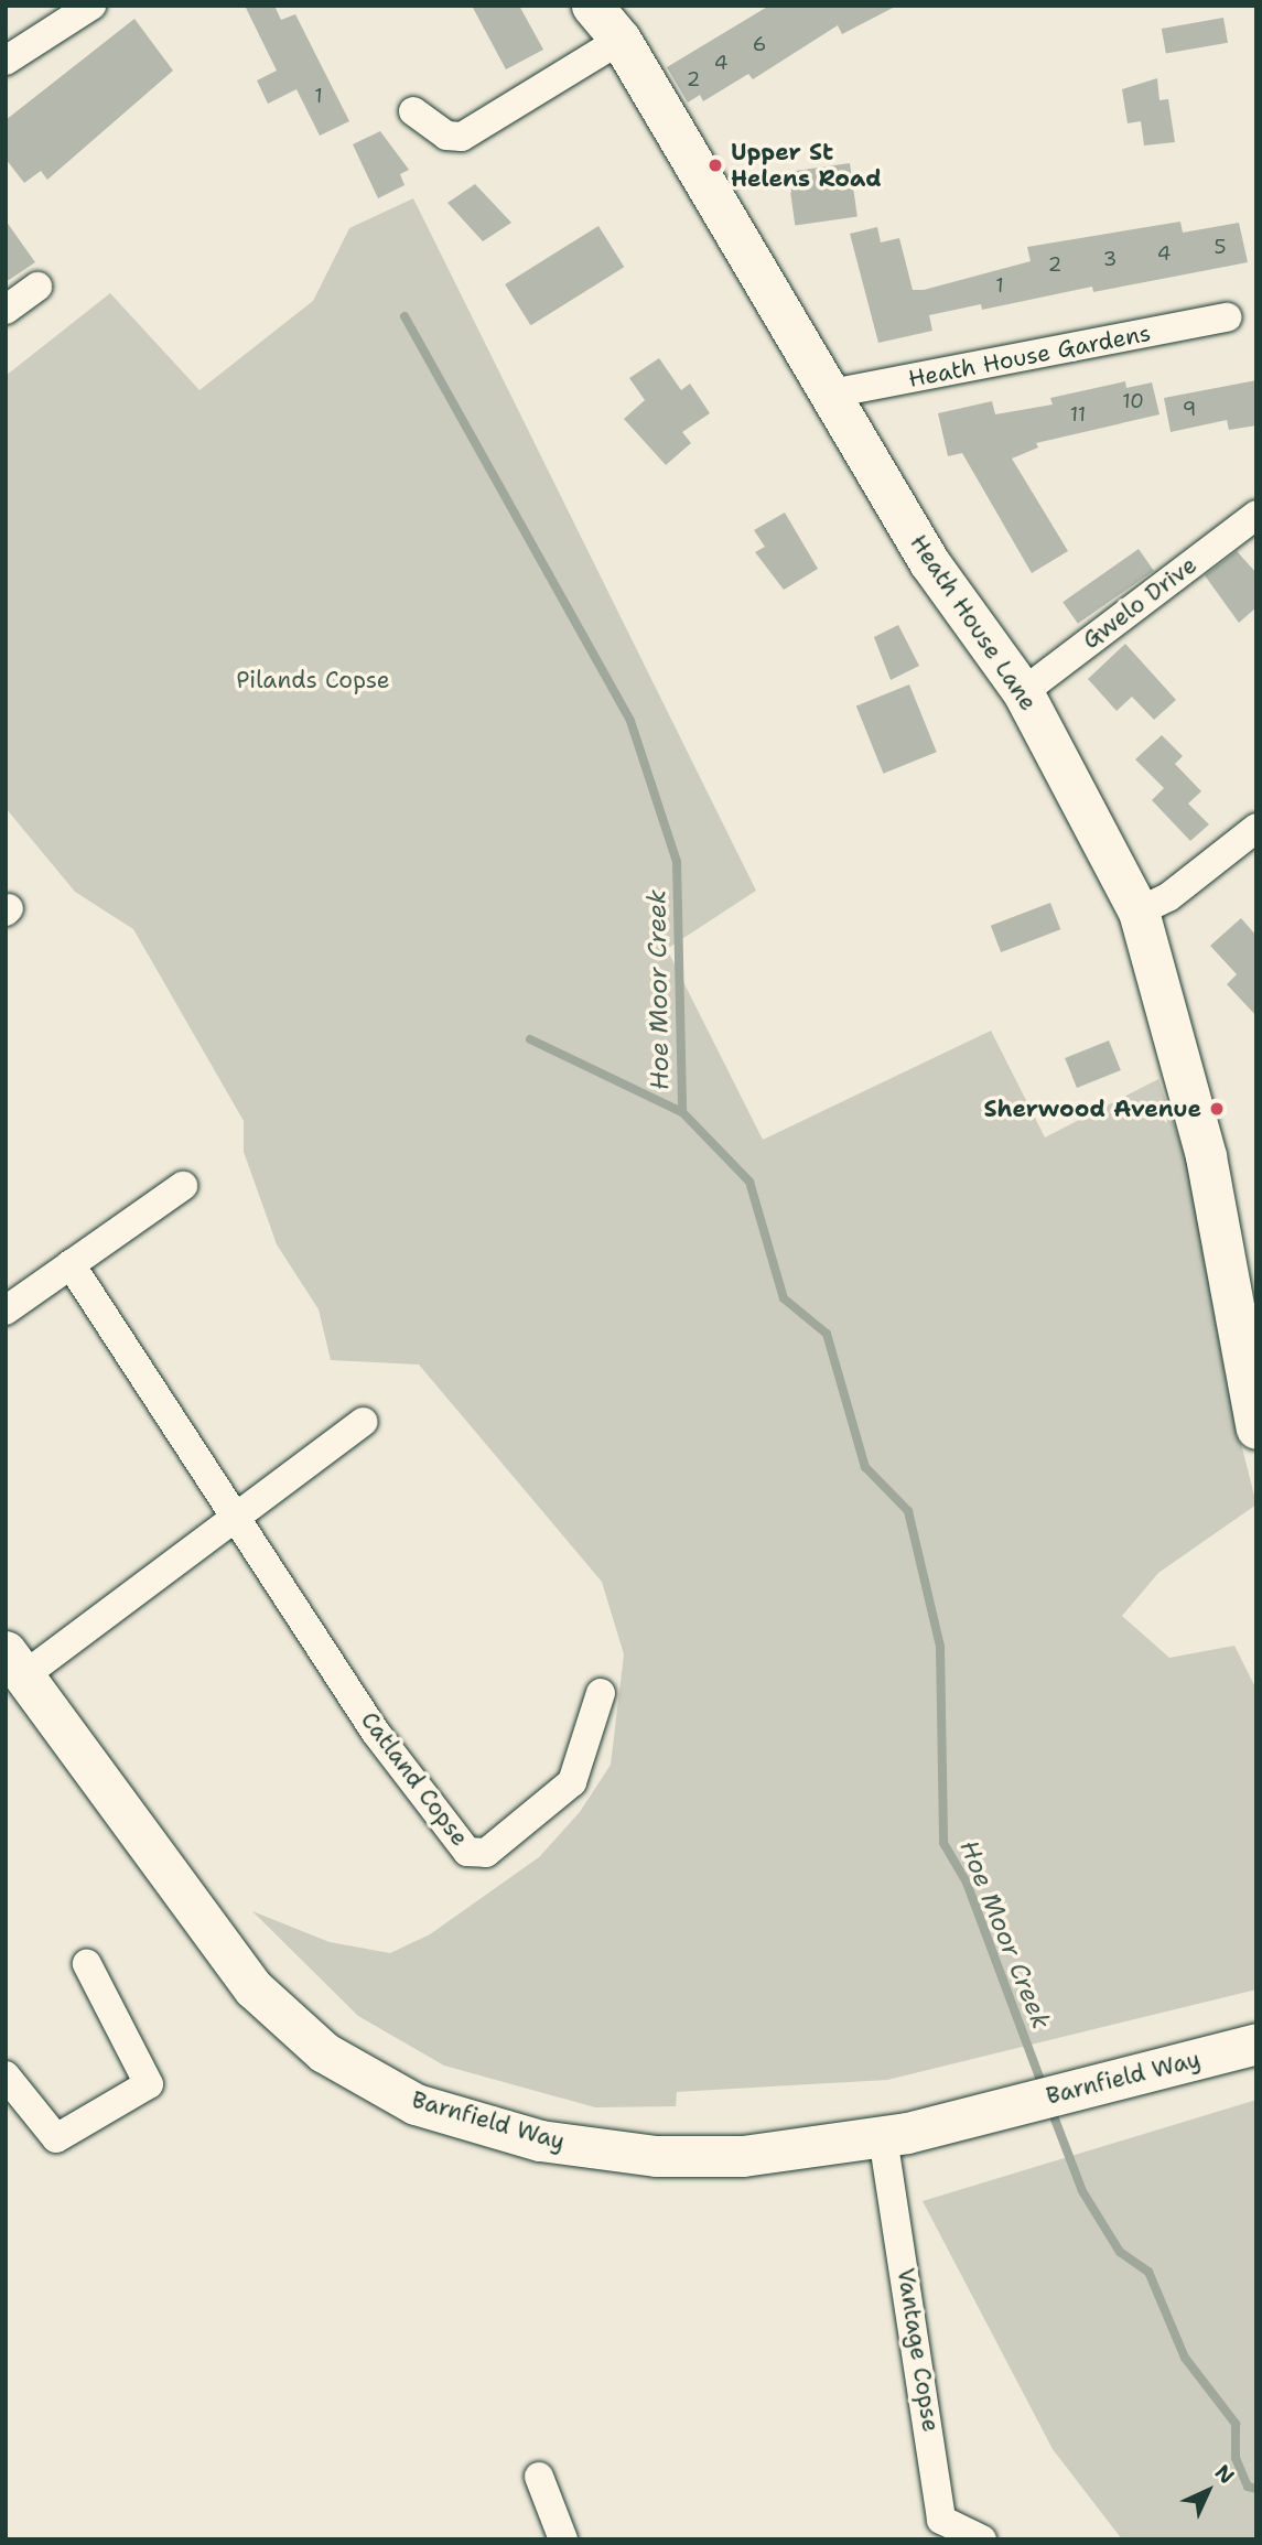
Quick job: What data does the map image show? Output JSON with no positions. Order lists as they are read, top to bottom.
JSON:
{
  "streets": {
    "street": [
      "Heath House Gardens",
      "Gwelo Drive",
      "Heath House Lane",
      "Catland Copse",
      "Barnfield Way",
      "Vantage Copse"
    ]
  },
  "crossings": [
    ["Heath House Gardens", "Heath House Lane"],
    ["Gwelo Drive", "Heath House Lane"],
    ["Barnfield Way", "Vantage Copse"]
  ],
  "water": ["Hoe Moor Creek"],
  "parks": ["Pilands Copse"],
  "places": ["Upper St Helens Road", "Sherwood Avenue"],
  "house_numbers": [
    "6",
    "4",
    "2",
    "1",
    "5",
    "4",
    "3",
    "2",
    "1",
    "10",
    "9",
    "11"
  ],
  "north": "top right"
}
